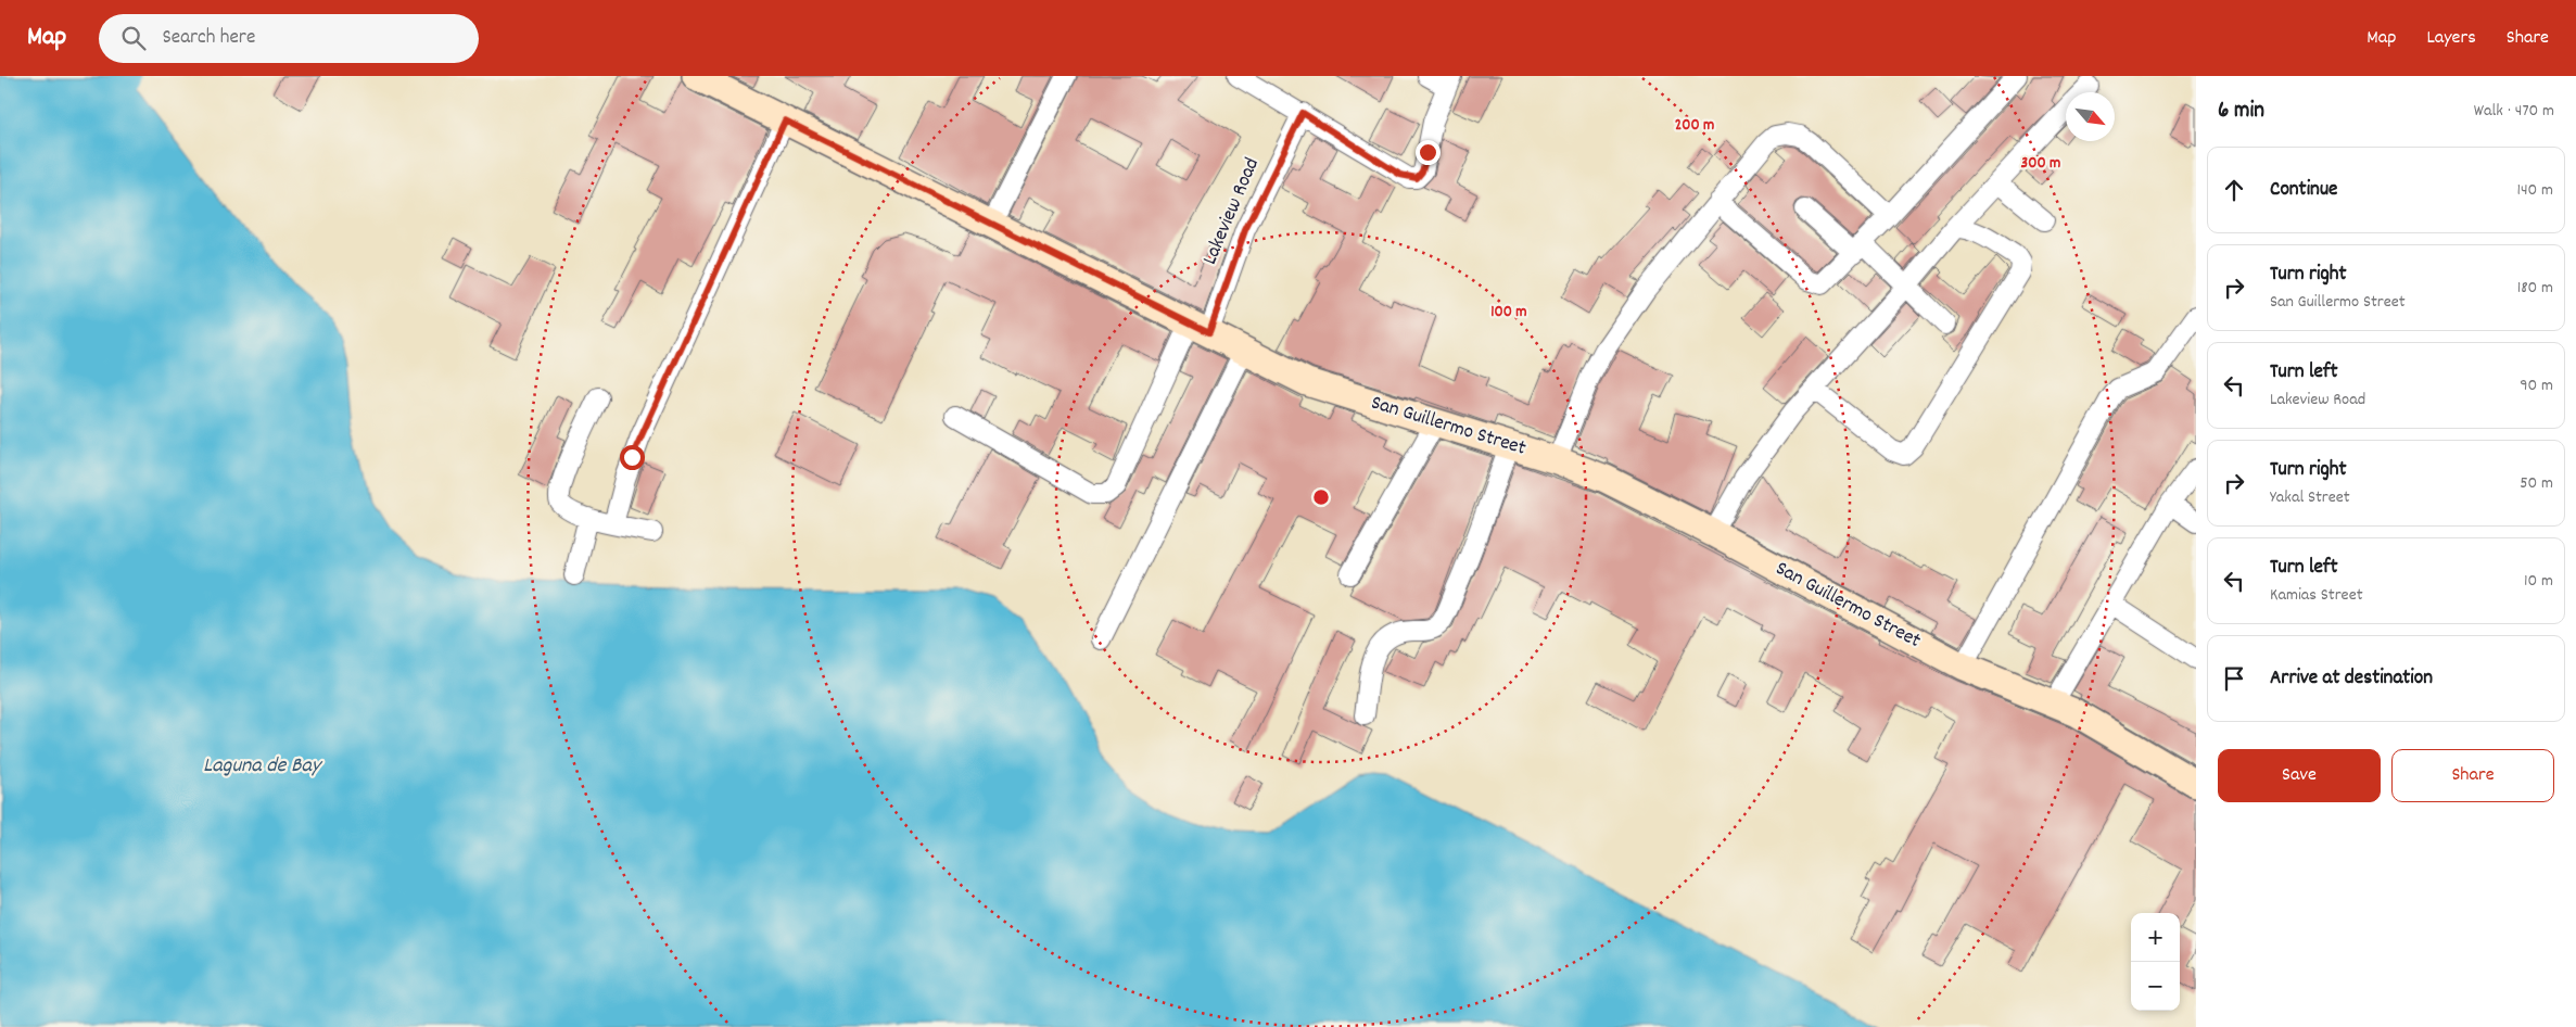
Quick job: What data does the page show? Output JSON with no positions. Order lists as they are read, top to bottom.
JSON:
{
  "streets": {
    "main road": ["San Guillermo Street"],
    "street": ["Lakeview Road"]
  },
  "crossings": [
    ["Lakeview Road", "San Guillermo Street"]
  ],
  "water": ["Laguna de Bay"],
  "north": "bottom right",
  "page": {
    "header": "Map",
    "search": "Search here",
    "nav": ["Map", "Layers", "Share"],
    "heading": ["6 min", "Walk · 470 m"],
    "list": [
      ["Continue", "140 m"],
      ["Turn right", "San Guillermo Street", "180 m"],
      ["Turn left", "Lakeview Road", "90 m"],
      ["Turn right", "Yakal Street", "50 m"],
      ["Turn left", "Kamias Street", "10 m"],
      "Arrive at destination"
    ],
    "buttons": ["Save", "Share"],
    "map_buttons": ["+", "−"]
  },
  "rings": ["200 m", "300 m", "100 m"]
}
